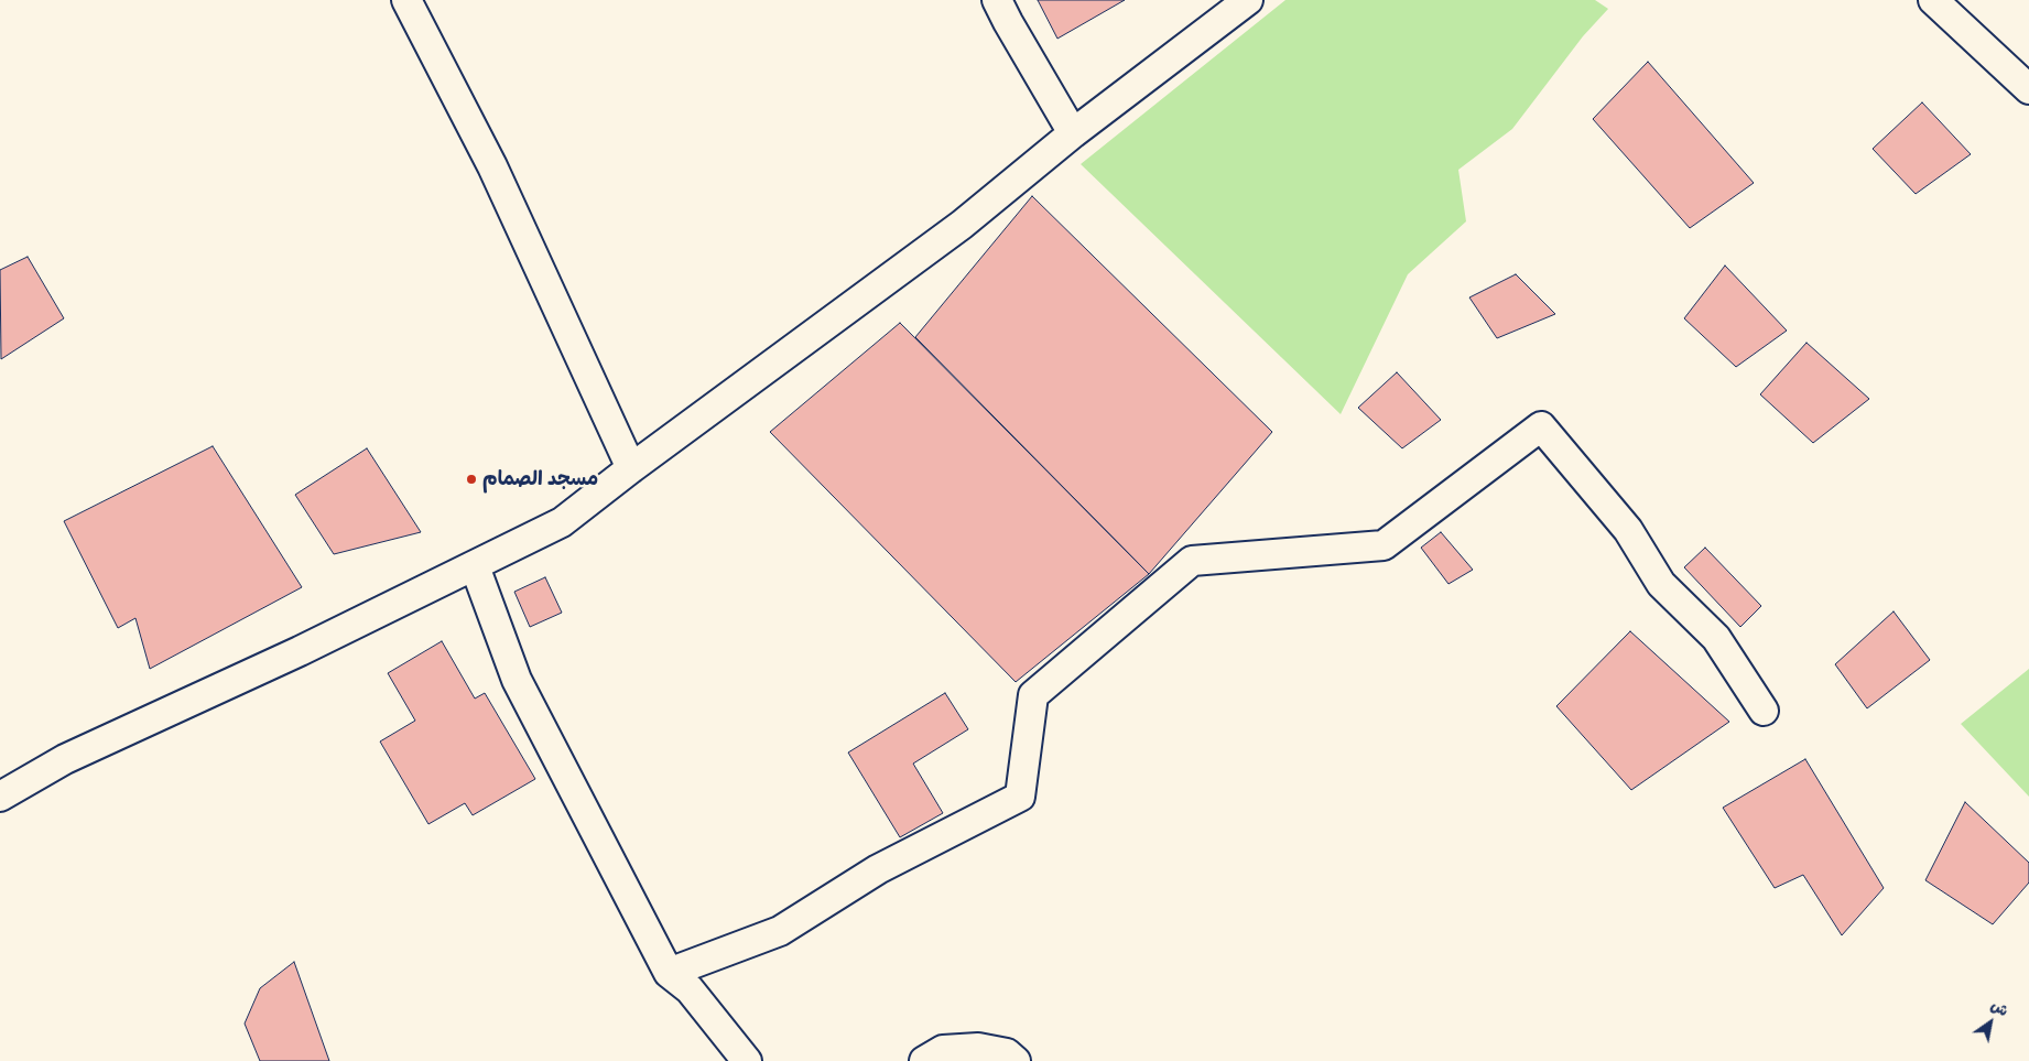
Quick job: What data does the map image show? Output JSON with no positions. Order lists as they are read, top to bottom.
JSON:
{
  "places": ["مسجد الصمام"],
  "north": "top right"
}
